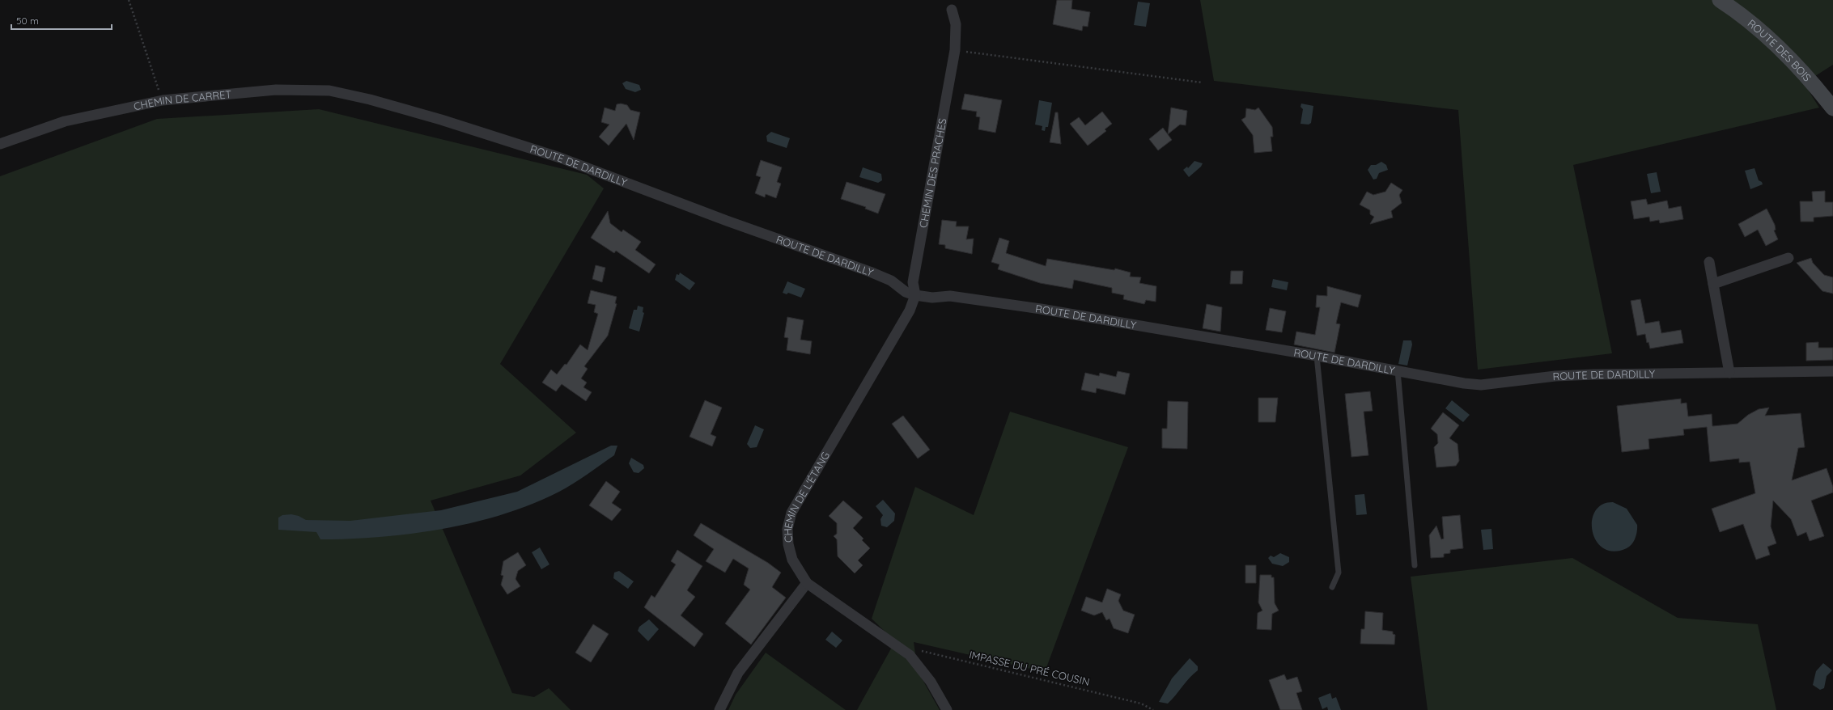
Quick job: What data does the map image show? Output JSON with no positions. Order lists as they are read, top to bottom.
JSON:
{
  "streets": {
    "street": [
      "ROUTE DES BOIS",
      "CHEMIN DE CARRET",
      "ROUTE DE DARDILLY",
      "CHEMIN DES PRACHES",
      "CHEMIN DE L'ÉTANG"
    ],
    "path": ["IMPASSE DU PRÉ COUSIN"]
  },
  "crossings": [
    ["CHEMIN DE CARRET", "ROUTE DE DARDILLY"],
    ["ROUTE DE DARDILLY", "CHEMIN DES PRACHES"],
    ["ROUTE DE DARDILLY", "CHEMIN DE L'ÉTANG"],
    ["CHEMIN DES PRACHES", "CHEMIN DE L'ÉTANG"]
  ],
  "scale_bar": "50 m"
}
